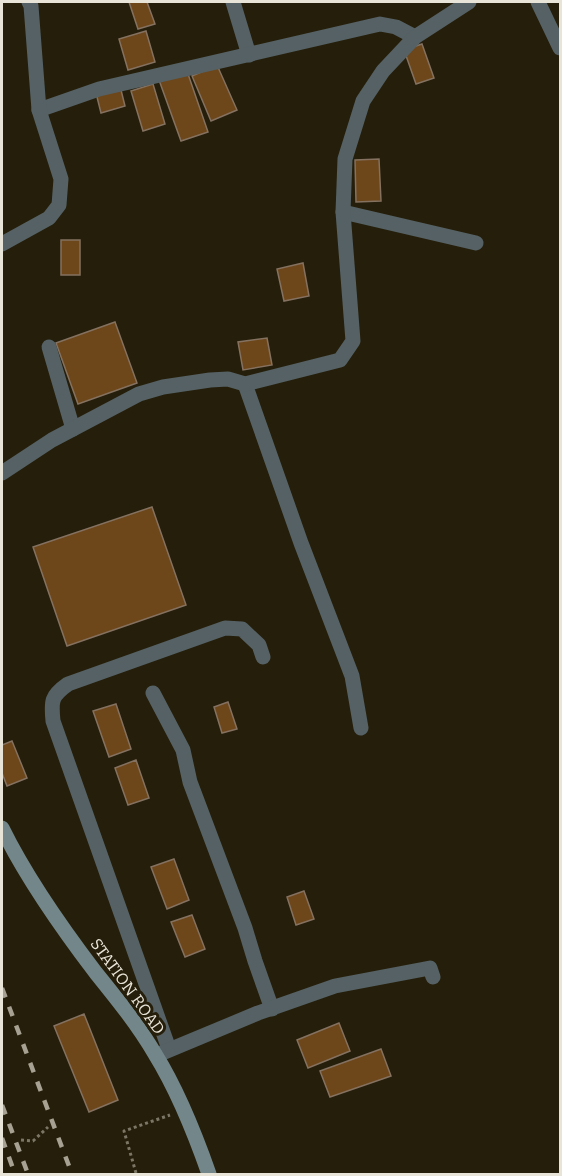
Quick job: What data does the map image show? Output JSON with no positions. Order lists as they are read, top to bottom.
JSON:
{
  "streets": {
    "street": ["STATION ROAD"]
  }
}
